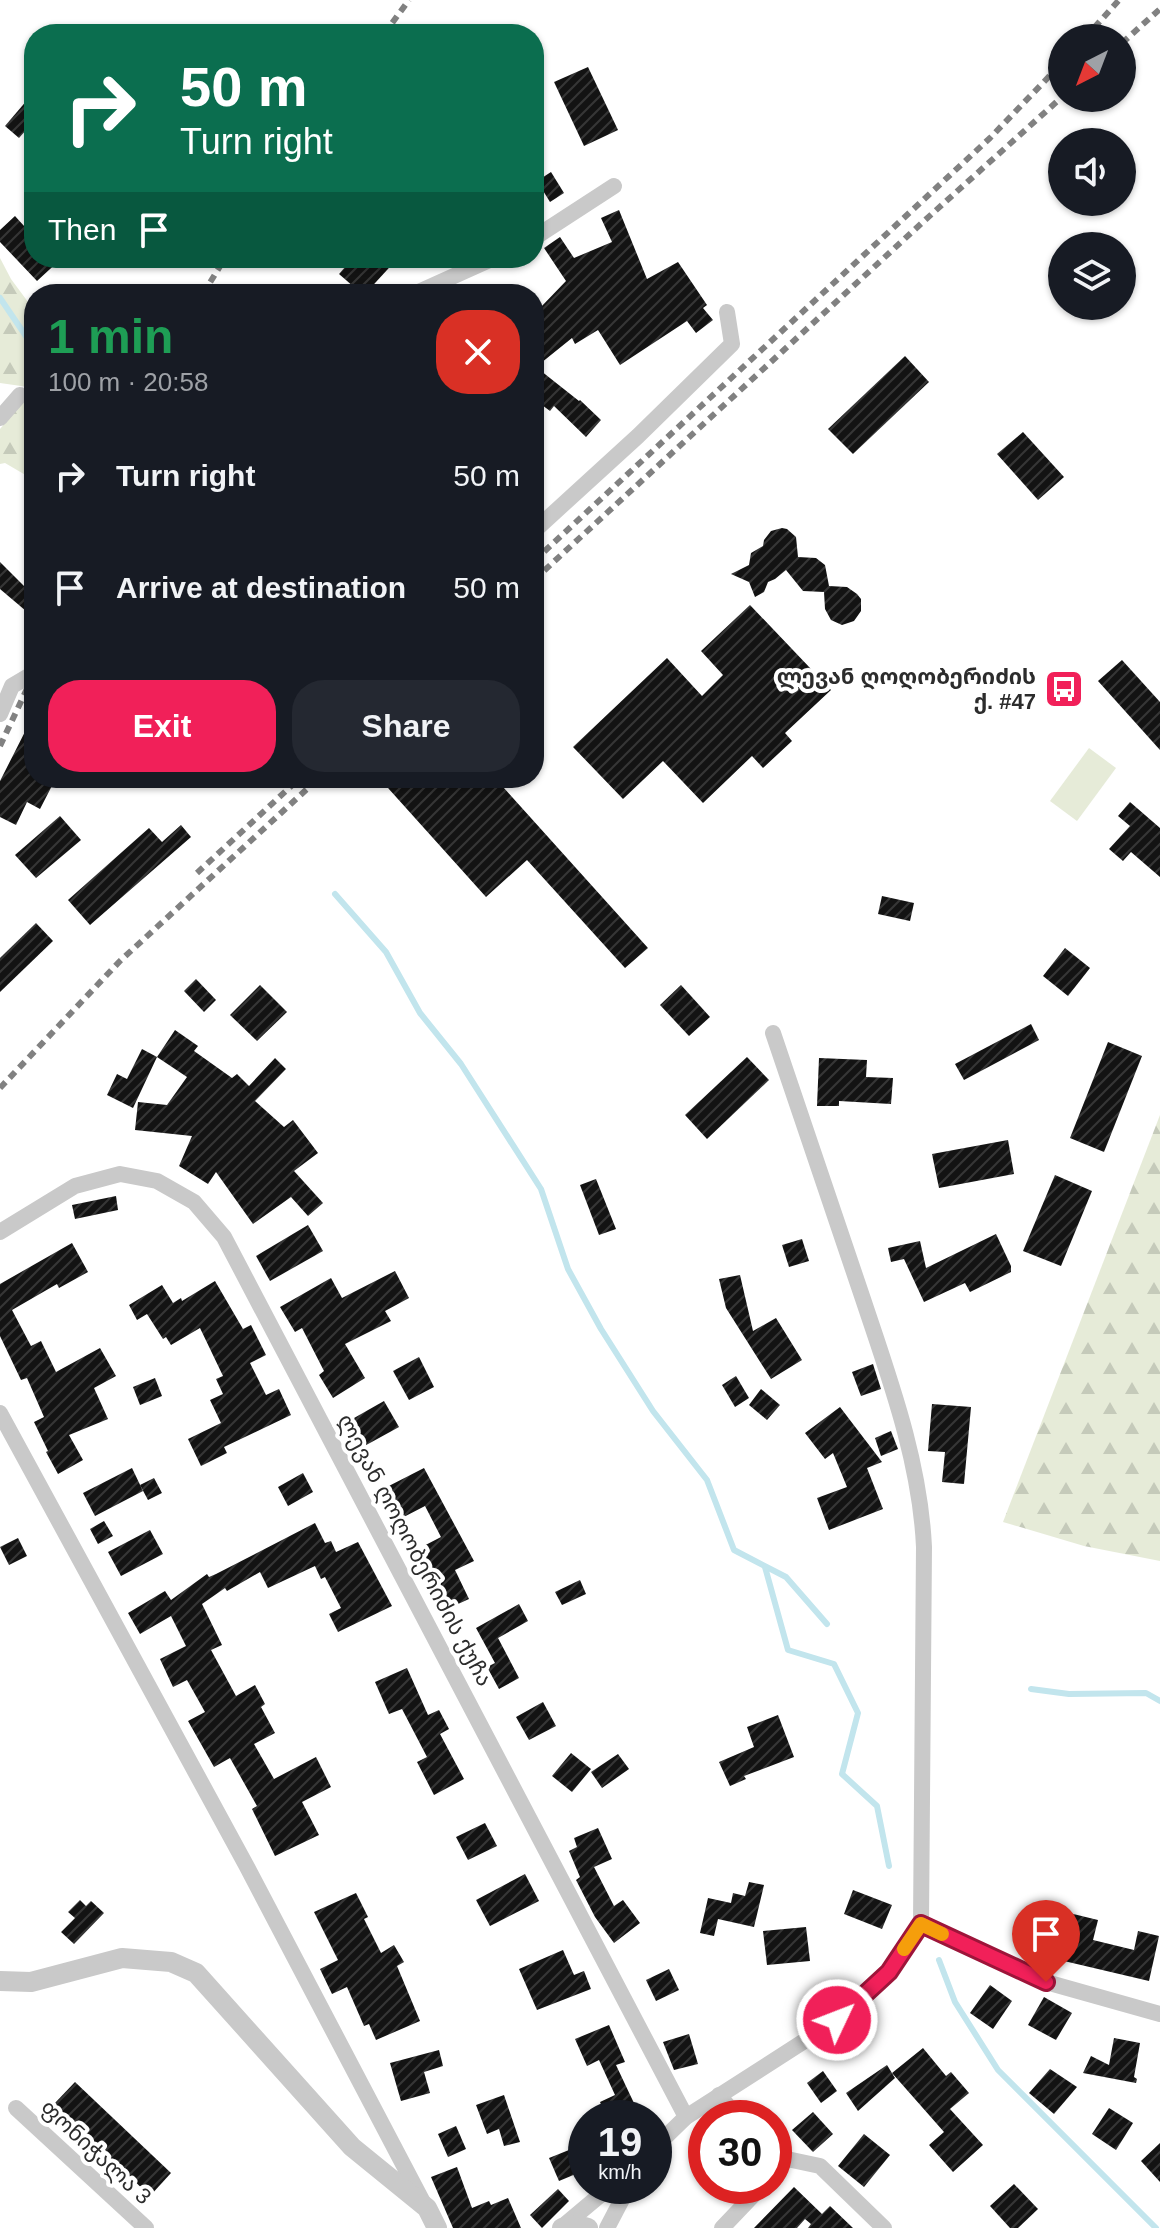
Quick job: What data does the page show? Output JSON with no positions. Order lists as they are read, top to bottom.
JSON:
{
  "streets": {
    "street": ["ლევან ღოღობერიძის ქუჩა", "ფონიჭალა 3"]
  },
  "places": {
    "bus stop": ["ლევან ღოღობერიძის ქ. #47"]
  },
  "north": "bottom left",
  "page": {
    "turn": ["50 m", "Turn right"],
    "then": "Then",
    "heading": ["1 min", "100 m · 20:58"],
    "list": [
      {
        "name": "Turn right",
        "value": "50 m"
      },
      {
        "name": "Arrive at destination",
        "value": "50 m"
      }
    ],
    "buttons": ["Exit", "Share"],
    "speed": "19 km/h",
    "limit": "30"
  }
}
